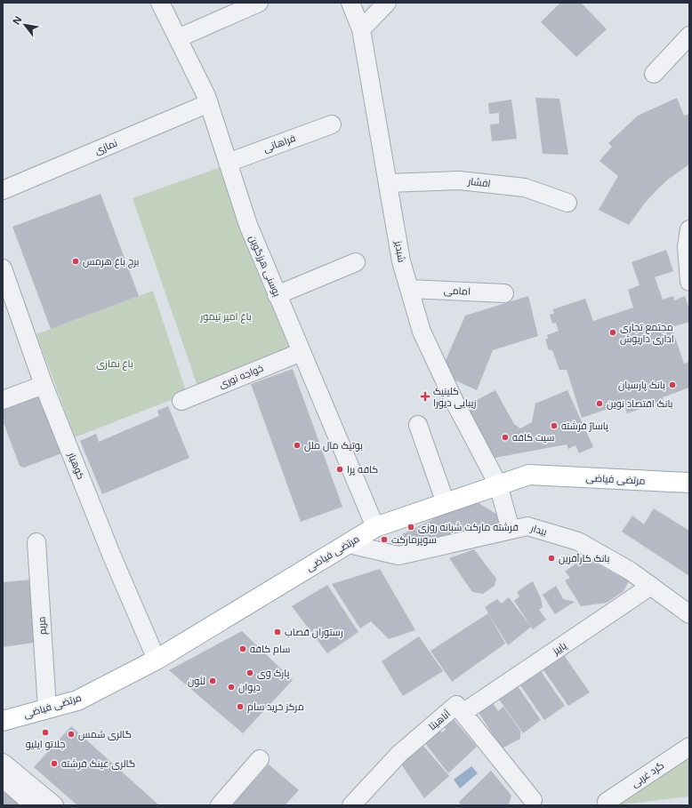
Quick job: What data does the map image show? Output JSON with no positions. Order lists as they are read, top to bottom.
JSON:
{
  "streets": {
    "main road": ["مرتضی فیاضی"],
    "street": [
      "فراهانی",
      "نمازی",
      "افشار",
      "شبدیز",
      "بوسنی هرزگوین",
      "امامی",
      "خواجه نوری",
      "کوهیار",
      "بیدار",
      "مریم",
      "پاییز",
      "آناهیتا",
      "گرد غربی"
    ]
  },
  "crossings": [
    ["فراهانی", "بوسنی هرزگوین"],
    ["نمازی", "بوسنی هرزگوین"],
    ["افشار", "شبدیز"],
    ["شبدیز", "امامی"],
    ["شبدیز", "مرتضی فیاضی"],
    ["شبدیز", "بیدار"],
    ["بوسنی هرزگوین", "خواجه نوری"],
    ["بوسنی هرزگوین", "مرتضی فیاضی"],
    ["کوهیار", "مرتضی فیاضی"],
    ["مرتضی فیاضی", "بیدار"],
    ["مرتضی فیاضی", "مریم"],
    ["بیدار", "پاییز"]
  ],
  "parks": ["باغ امیر تیمور", "باغ نمازی"],
  "places": {
    "other": [
      "برج باغ هرمس",
      "مجتمع تجاری اداری داریوش",
      "بانک پارسیان",
      "بانک اقتصاد نوین",
      "پاساژ فرشته",
      "سیت کافه",
      "بوتیک مال ملل",
      "کافه پرا",
      "فرشته مارکت شبانه روزی",
      "سوپرمارکت",
      "بانک کارآفرین",
      "رستوران قصاب",
      "سام کافه",
      "پارک وی",
      "لئون",
      "دیوان",
      "مرکز خرید سام",
      "جلاتو ایلیو",
      "گالری شمس",
      "گالری عینک فرشته"
    ],
    "health": ["کلینیک زیبایی دیورا"]
  },
  "north": "top left"
}
